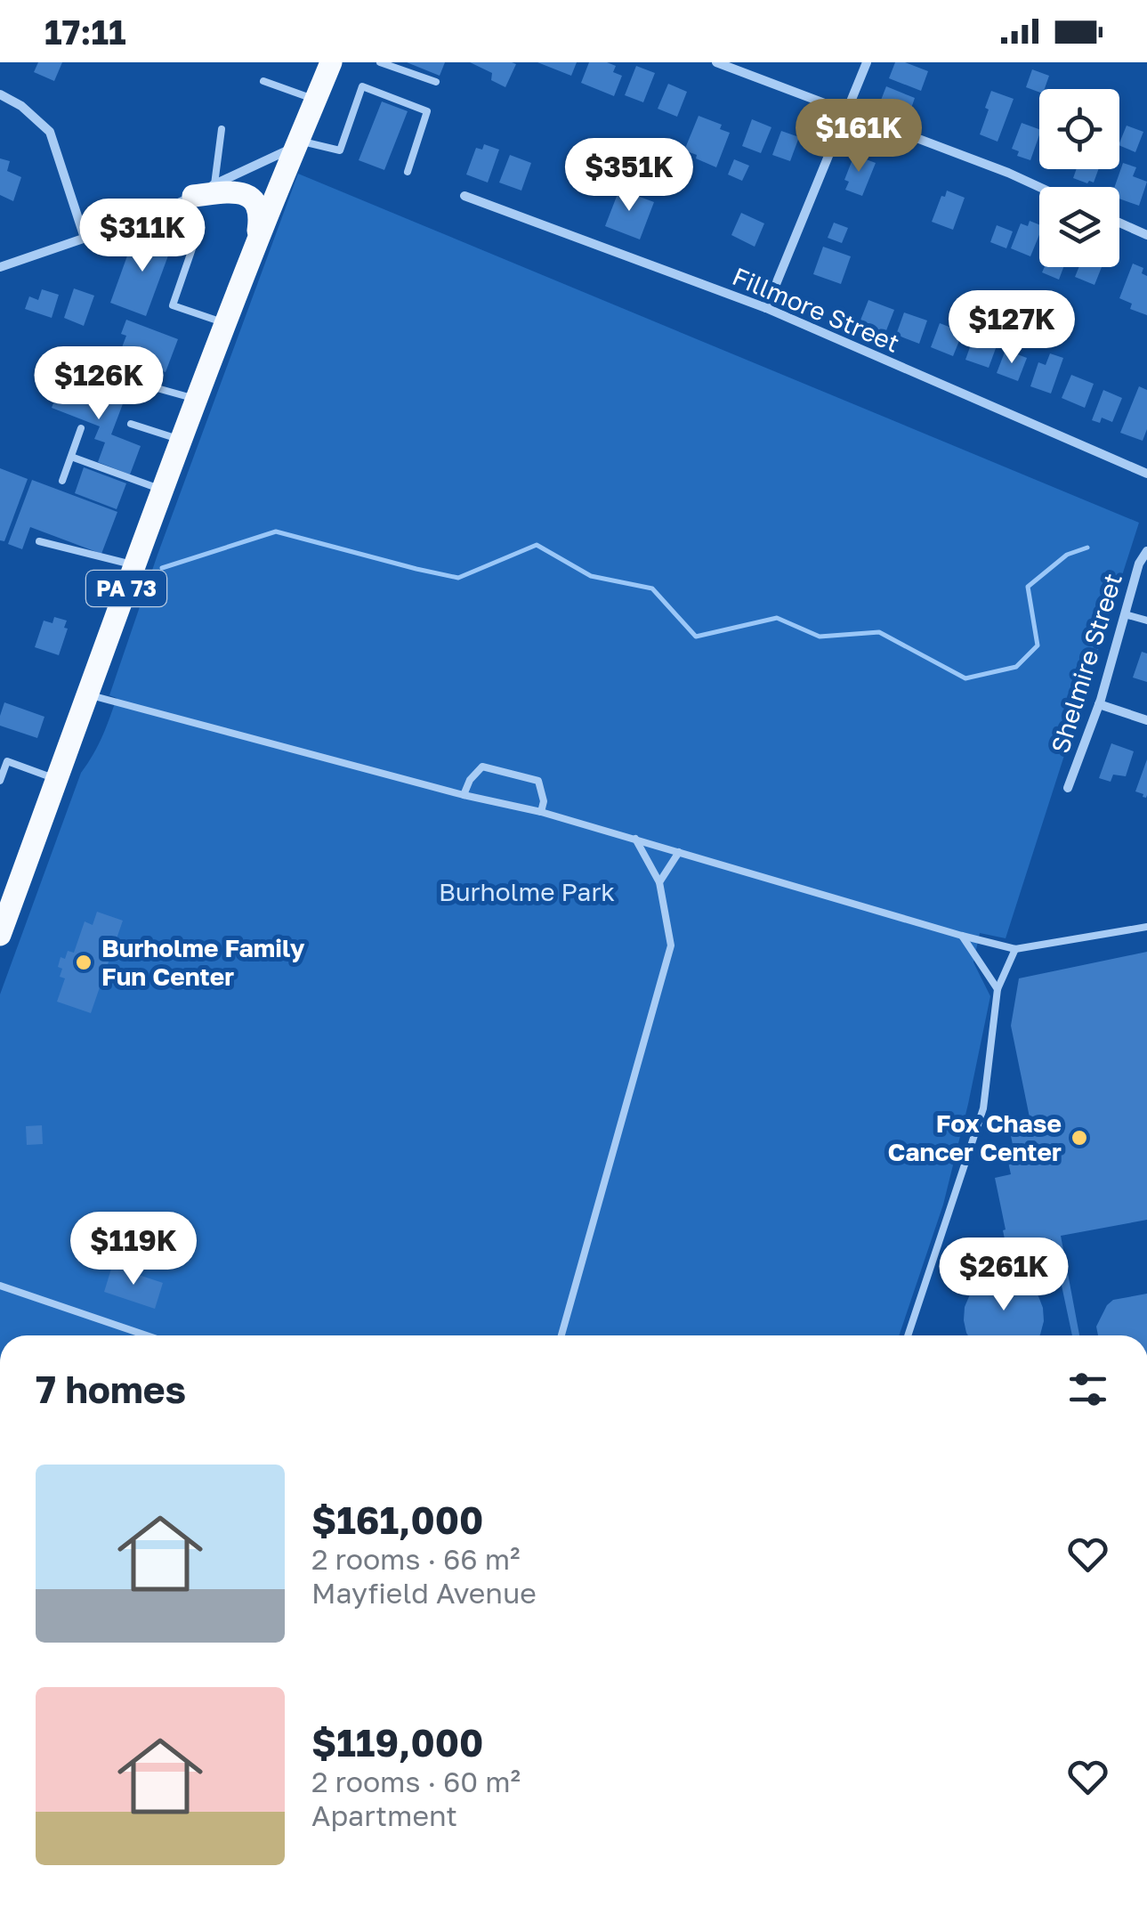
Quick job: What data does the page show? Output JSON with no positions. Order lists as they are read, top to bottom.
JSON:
{
  "streets": {
    "main road": ["PA 73"],
    "street": ["Fillmore Street", "Shelmire Street"]
  },
  "parks": ["Burholme Park"],
  "places": ["Burholme Family Fun Center", "Fox Chase Cancer Center"],
  "page": {
    "status": "17:11",
    "price": [
      "$161K",
      "$351K",
      "$311K",
      "$127K",
      "$126K",
      "$119K",
      "$261K"
    ],
    "heading": "7 homes",
    "list": [
      {
        "name": "$161,000",
        "note": "2 rooms · 66 m² · Mayfield Avenue"
      },
      {
        "name": "$119,000",
        "note": "2 rooms · 60 m² · Apartment"
      }
    ]
  }
}
